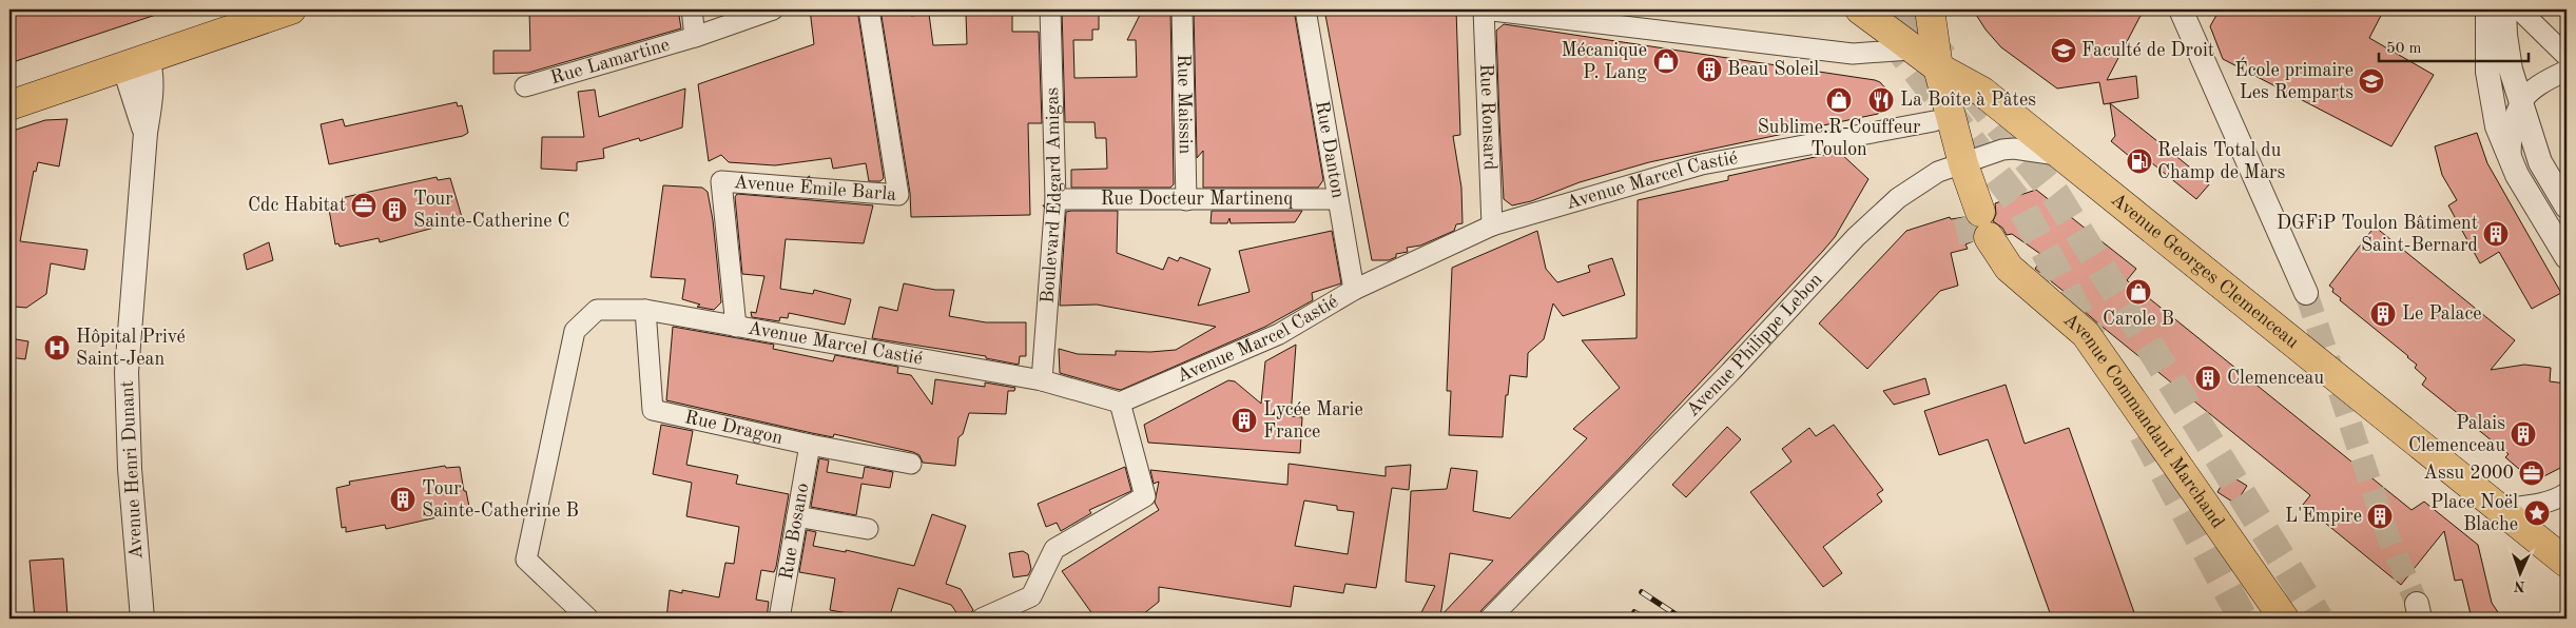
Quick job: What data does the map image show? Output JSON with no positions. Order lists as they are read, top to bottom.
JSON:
{
  "streets": {
    "main road": ["Avenue Georges Clemenceau", "Avenue Commandant Marchand"],
    "street": [
      "Rue Lamartine",
      "Rue Maissin",
      "Rue Ronsard",
      "Rue Danton",
      "Avenue Marcel Castié",
      "Avenue Émile Barla",
      "Boulevard Édgard Amigas",
      "Rue Docteur Martinenq",
      "Avenue Philippe Lebon",
      "Rue Dragon",
      "Avenue Henri Dunant",
      "Rue Bosano"
    ]
  },
  "crossings": [
    ["Rue Maissin", "Rue Docteur Martinenq"],
    ["Rue Ronsard", "Avenue Marcel Castié"],
    ["Rue Danton", "Avenue Marcel Castié"],
    ["Rue Danton", "Rue Docteur Martinenq"],
    ["Avenue Marcel Castié", "Avenue Émile Barla"],
    ["Avenue Marcel Castié", "Boulevard Édgard Amigas"],
    ["Avenue Marcel Castié", "Rue Dragon"],
    ["Boulevard Édgard Amigas", "Rue Docteur Martinenq"],
    ["Avenue Georges Clemenceau", "Avenue Philippe Lebon"],
    ["Rue Dragon", "Rue Bosano"]
  ],
  "places": {
    "school or university": ["Faculté de Droit", "École primaire Les Remparts"],
    "shop": ["Mécanique P. Lang", "Sublime.R-Couffeur Toulon", "Carole B"],
    "building": [
      "Beau Soleil",
      "Tour Sainte-Catherine C",
      "DGFiP Toulon Bâtiment Saint-Bernard",
      "Le Palace",
      "Clemenceau",
      "Lycée Marie France",
      "Palais Clemenceau",
      "Tour Sainte-Catherine B",
      "L'Empire"
    ],
    "restaurant": ["La Boîte à Pâtes"],
    "fuel station": ["Relais Total du Champ de Mars"],
    "office": ["Cdc Habitat", "Assu 2000"],
    "hospital": ["Hôpital Privé Saint-Jean"],
    "place": ["Place Noël Blache"]
  },
  "scale_bar": "50 m",
  "north": "bottom"
}
